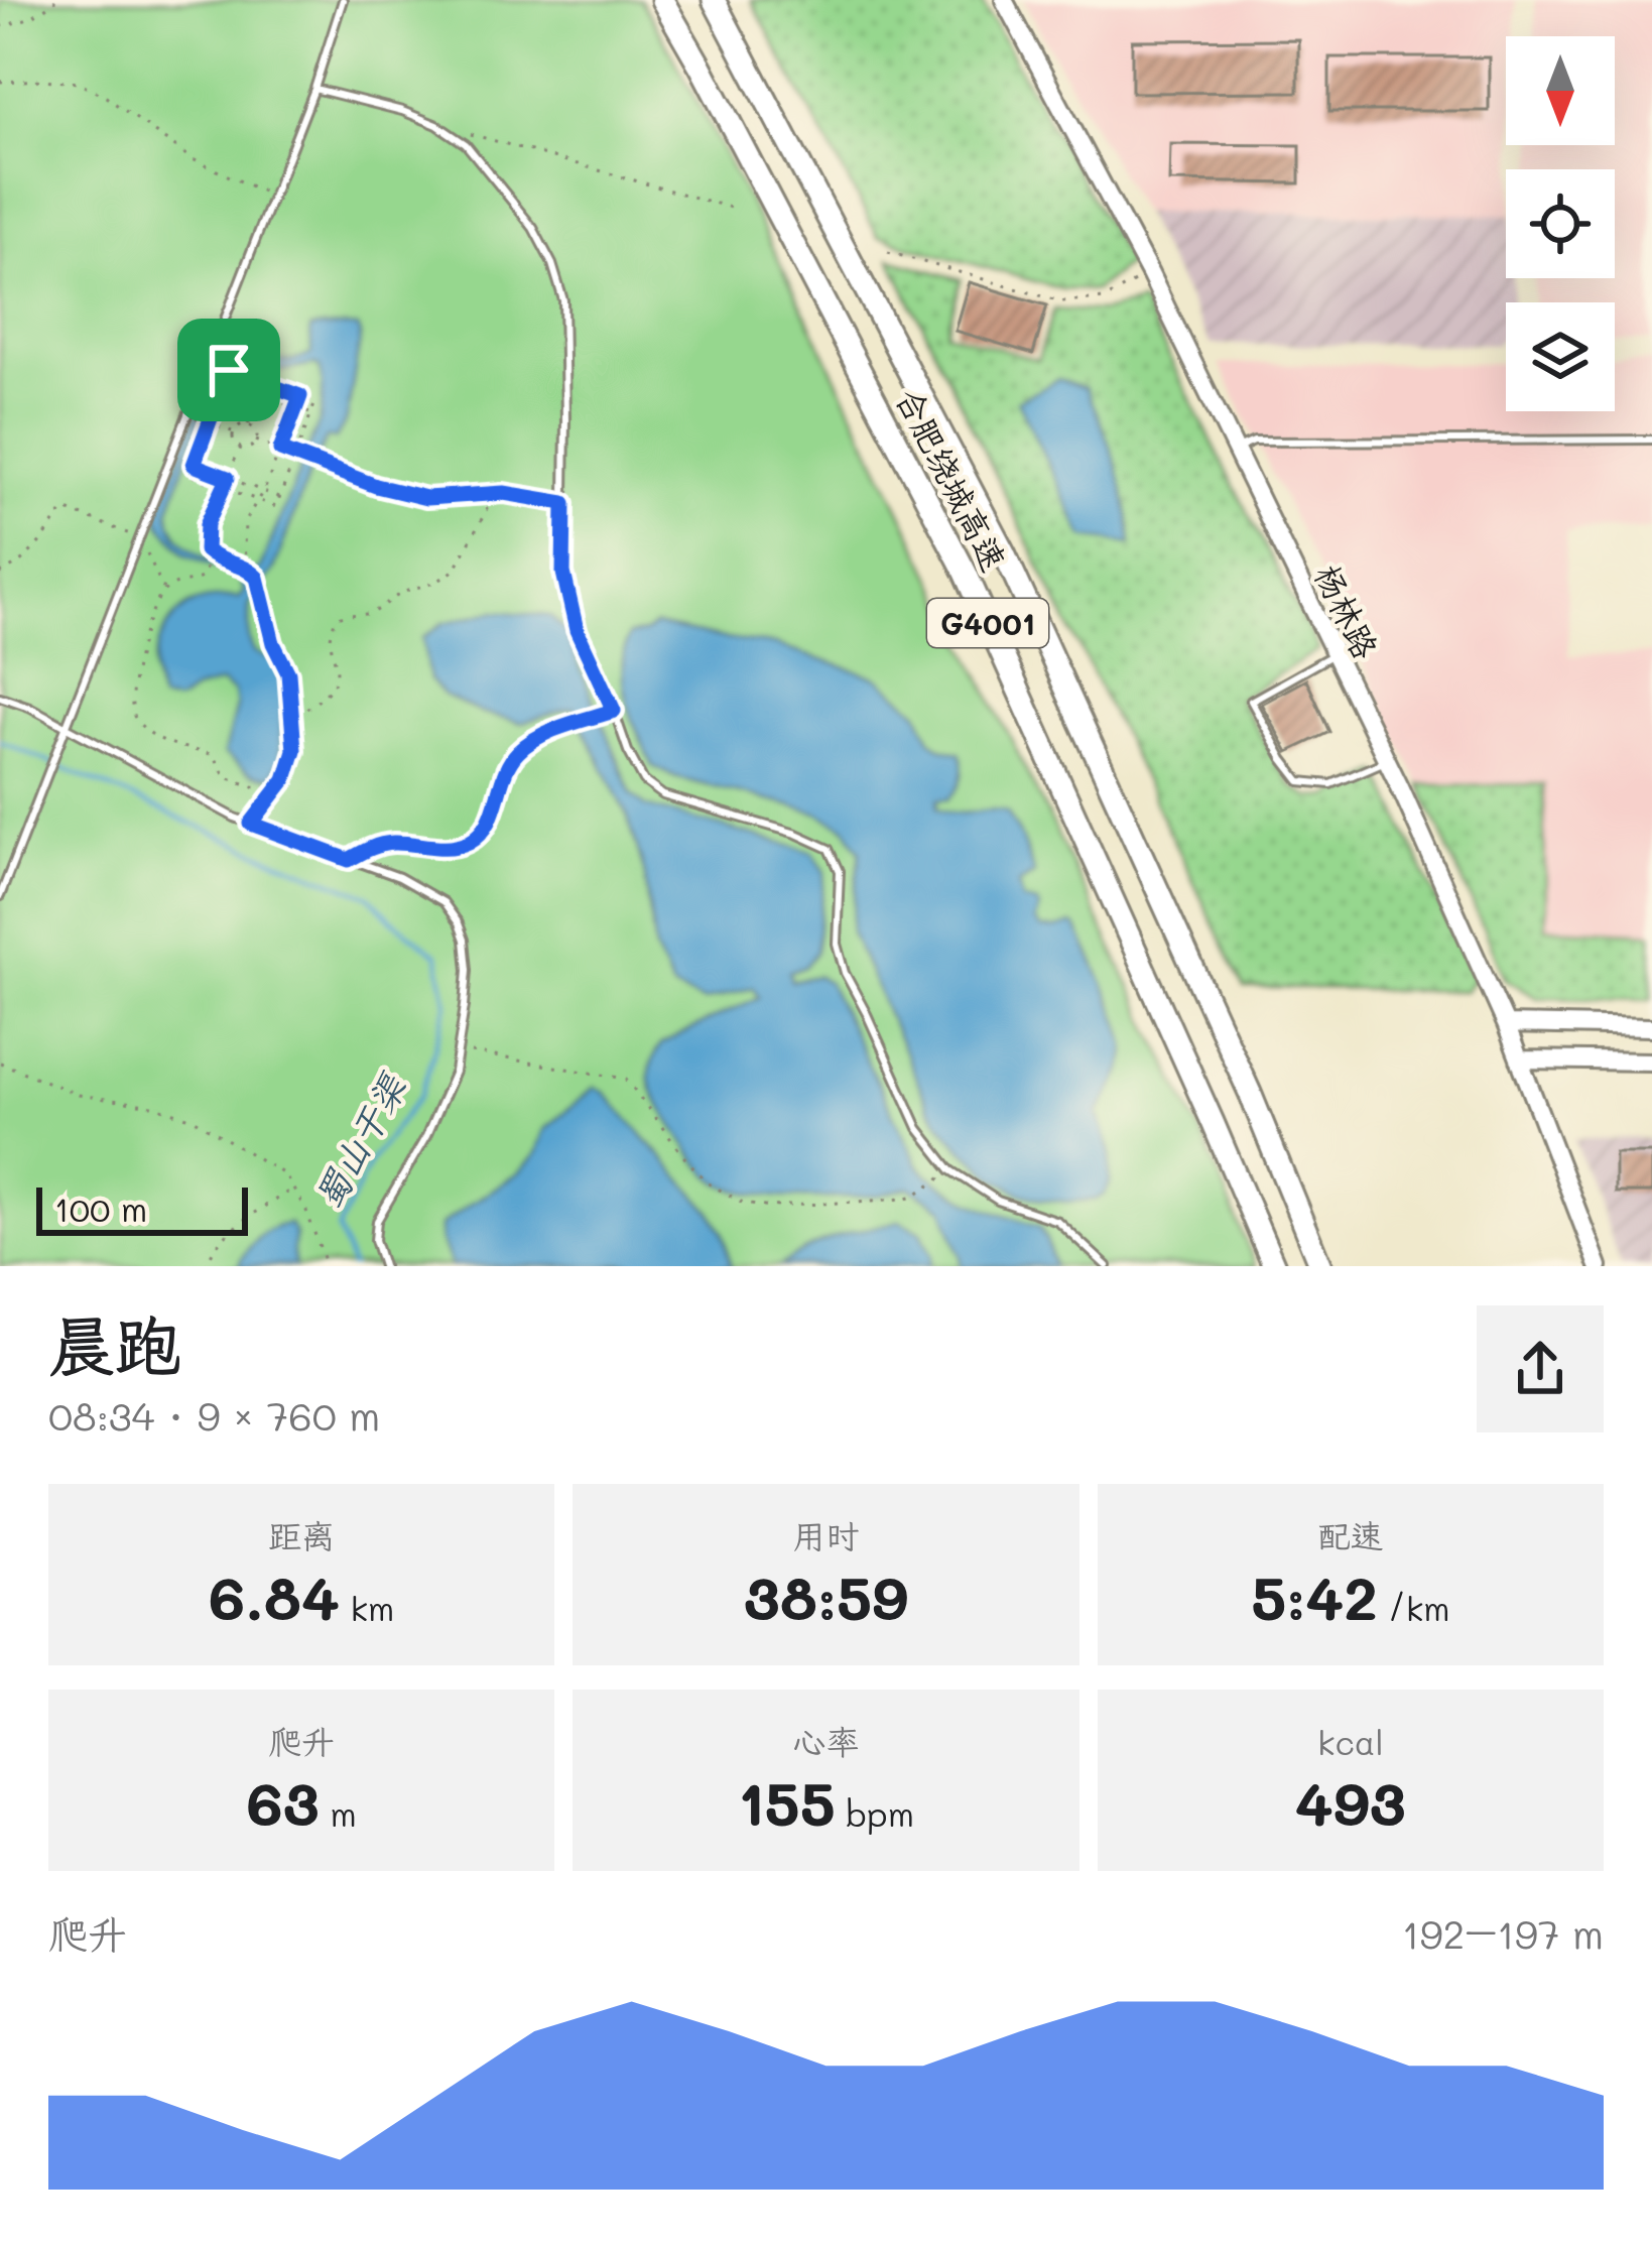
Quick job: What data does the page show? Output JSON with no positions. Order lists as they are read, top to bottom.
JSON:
{
  "streets": {
    "highway": ["合肥绕城高速", "G4001"],
    "street": ["杨林路"]
  },
  "water": ["蜀山干渠"],
  "scale_bar": "100 m",
  "north": "bottom",
  "page": {
    "scale": "100 m",
    "heading": ["晨跑", "08:34 · 9 × 760 m"],
    "stats": [
      ["距离", "6.84 km"],
      ["用时", "38:59"],
      ["配速", "5:42 /km"],
      ["爬升", "63 m"],
      ["心率", "155 bpm"],
      ["kcal", "493"]
    ],
    "chart": ["爬升", "192–197 m"]
  }
}
